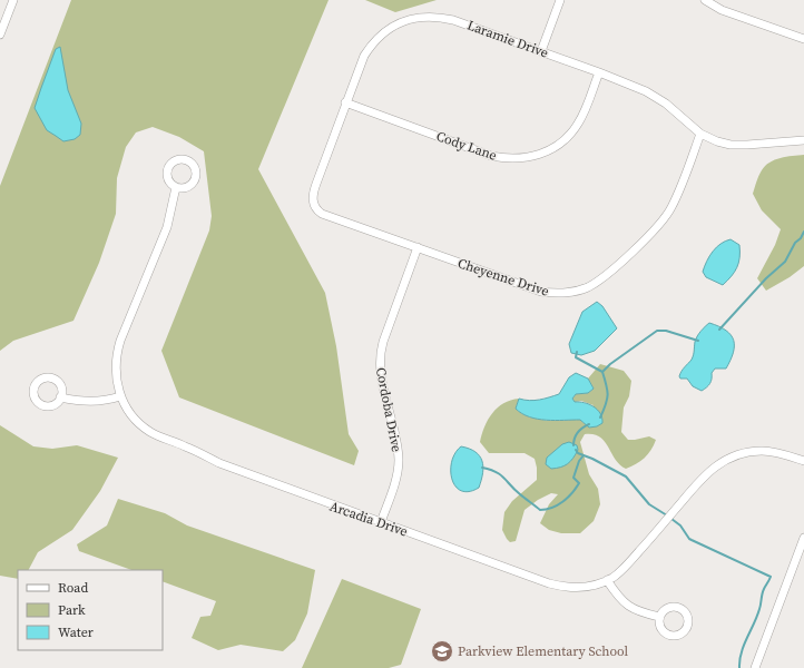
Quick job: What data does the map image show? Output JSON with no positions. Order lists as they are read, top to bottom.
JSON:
{
  "streets": {
    "street": [
      "Laramie Drive",
      "Cody Lane",
      "Cheyenne Drive",
      "Cordoba Drive",
      "Arcadia Drive"
    ]
  },
  "crossings": [
    ["Laramie Drive", "Cody Lane"],
    ["Laramie Drive", "Cheyenne Drive"],
    ["Cheyenne Drive", "Cordoba Drive"],
    ["Cordoba Drive", "Arcadia Drive"]
  ],
  "places": {
    "school or university": ["Parkview Elementary School"]
  },
  "legend": ["Road", "Park", "Water"]
}
